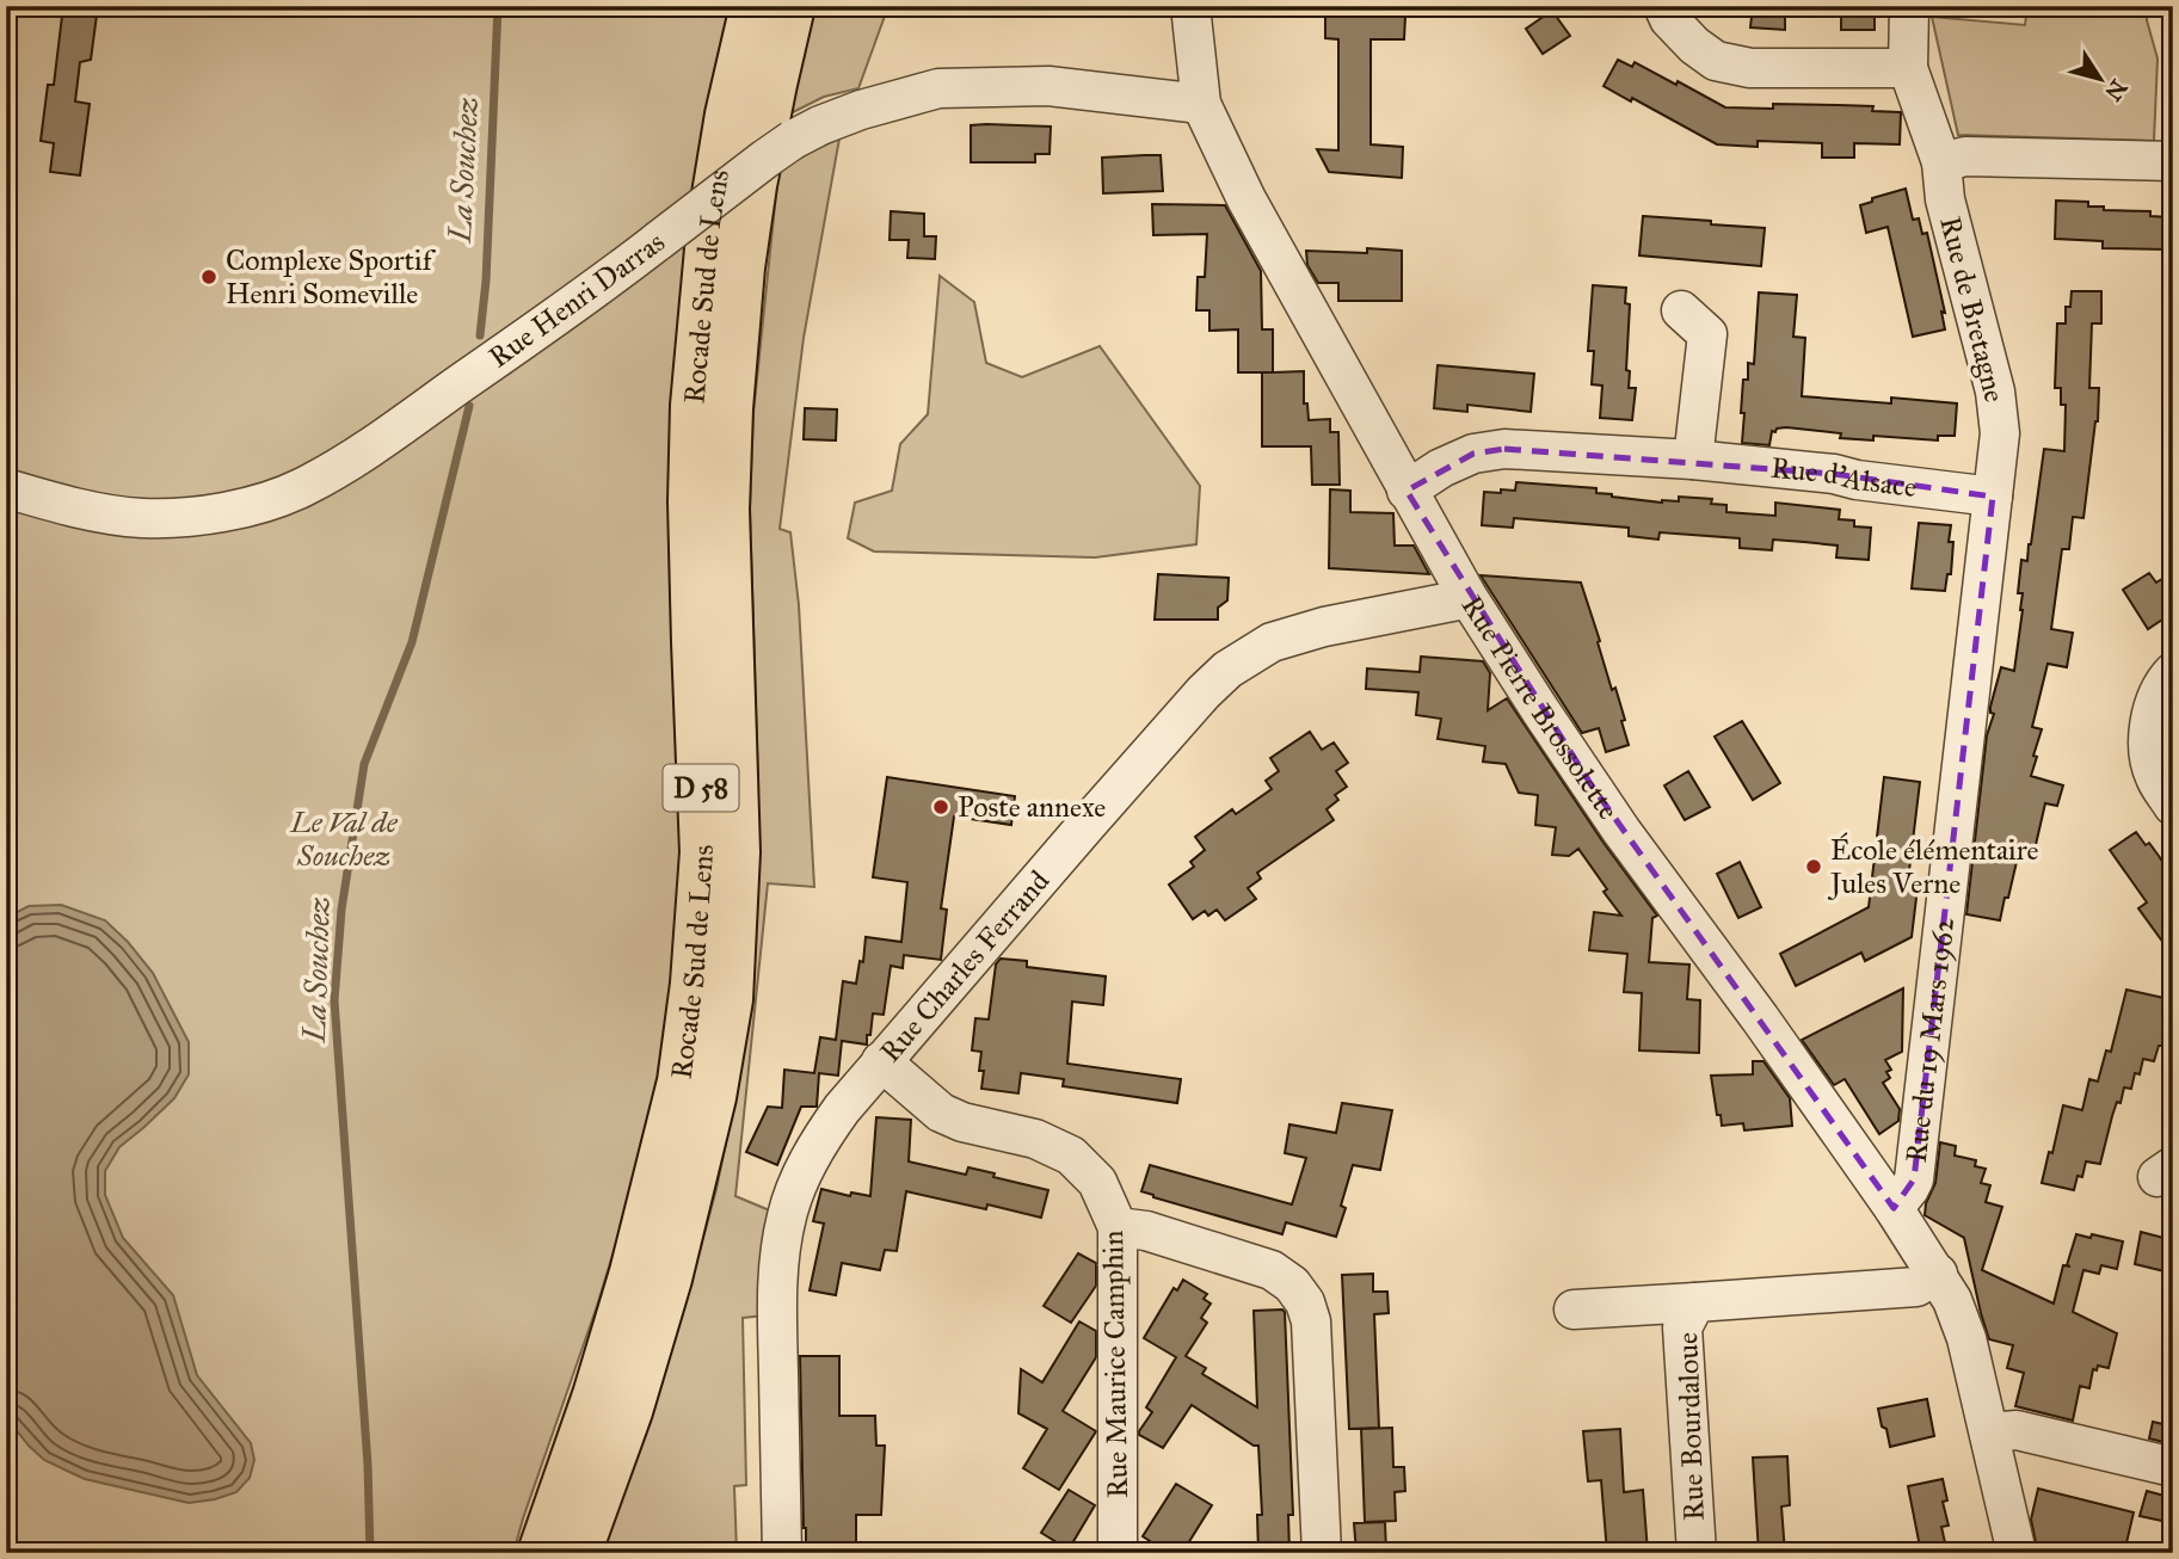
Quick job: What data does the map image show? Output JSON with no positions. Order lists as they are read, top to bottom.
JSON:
{
  "streets": {
    "highway": ["Rocade Sud de Lens", "D 58"],
    "street": [
      "Rue Henri Darras",
      "Rue de Bretagne",
      "Rue d'Alsace",
      "Rue Pierre Brossolette",
      "Rue Charles Ferrand",
      "Rue du 19 Mars 1962",
      "Rue Maurice Camphin",
      "Rue Bourdaloue"
    ]
  },
  "crossings": [
    ["Rue Henri Darras", "Rue Pierre Brossolette"],
    ["Rue de Bretagne", "Rue d'Alsace"],
    ["Rue de Bretagne", "Rue du 19 Mars 1962"],
    ["Rue d'Alsace", "Rue Pierre Brossolette"],
    ["Rue Pierre Brossolette", "Rue Charles Ferrand"],
    ["Rue Pierre Brossolette", "Rue du 19 Mars 1962"],
    ["Rue Pierre Brossolette", "Rue Bourdaloue"],
    ["Rue Charles Ferrand", "Rue Maurice Camphin"]
  ],
  "water": ["La Souchez"],
  "parks": ["Le Val de Souchez"],
  "places": ["Complexe Sportif Henri Someville", "Poste annexe", "École élémentaire Jules Verne"],
  "north": "bottom right"
}
